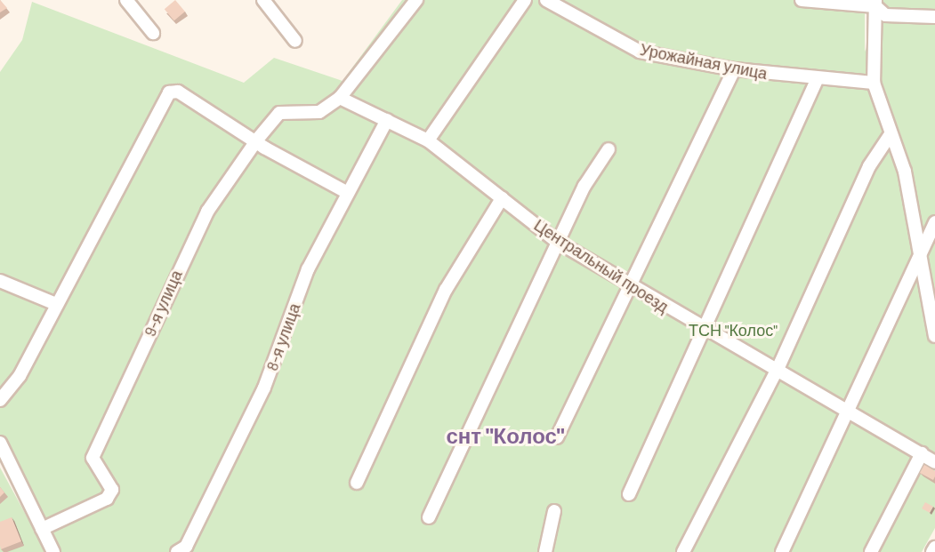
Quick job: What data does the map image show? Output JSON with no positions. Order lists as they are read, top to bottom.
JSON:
{
  "streets": {
    "street": [
      "Урожайная улица",
      "Центральный проезд",
      "9-я улица",
      "8-я улица"
    ]
  },
  "crossings": [
    ["Центральный проезд", "9-я улица"],
    ["Центральный проезд", "8-я улица"]
  ],
  "districts": ["снт \"Колос\""],
  "parks": ["ТСН \"Колос\""]
}
